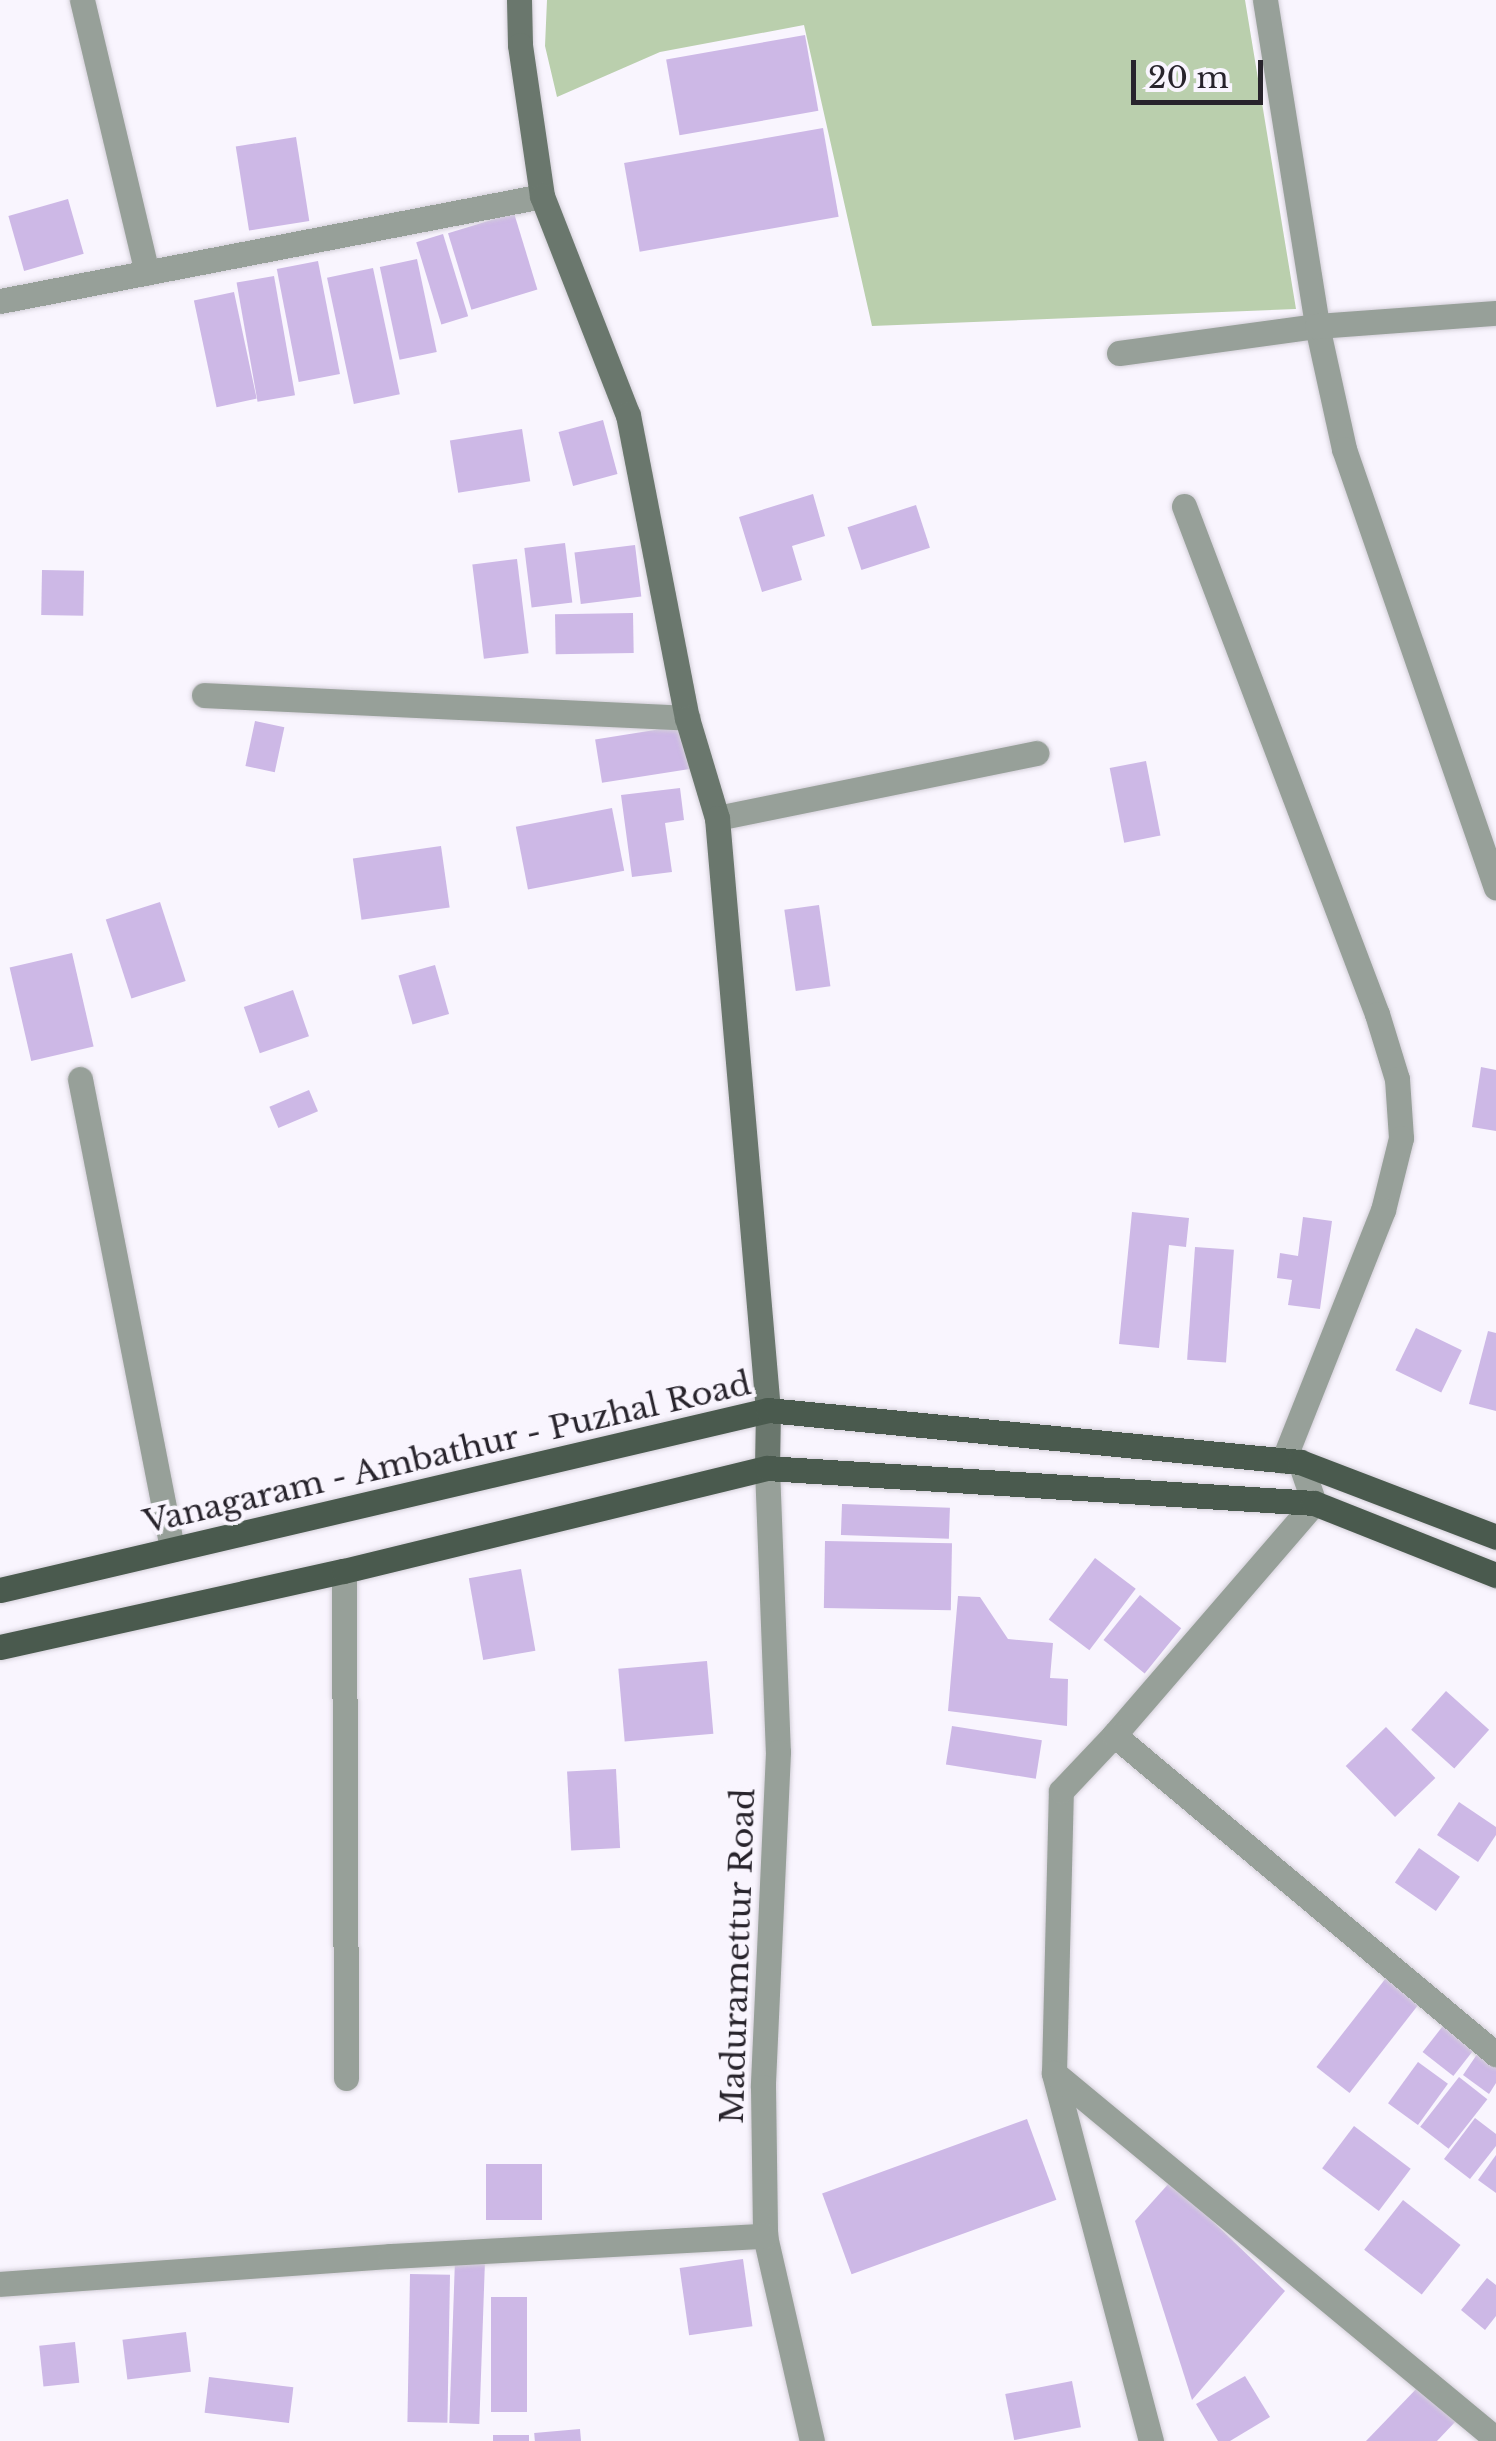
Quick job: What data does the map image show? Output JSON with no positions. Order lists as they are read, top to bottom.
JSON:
{
  "streets": {
    "main road": ["Vanagaram - Ambathur - Puzhal Road"],
    "street": ["Maduramettur Road"]
  },
  "scale_bar": "20 m"
}
